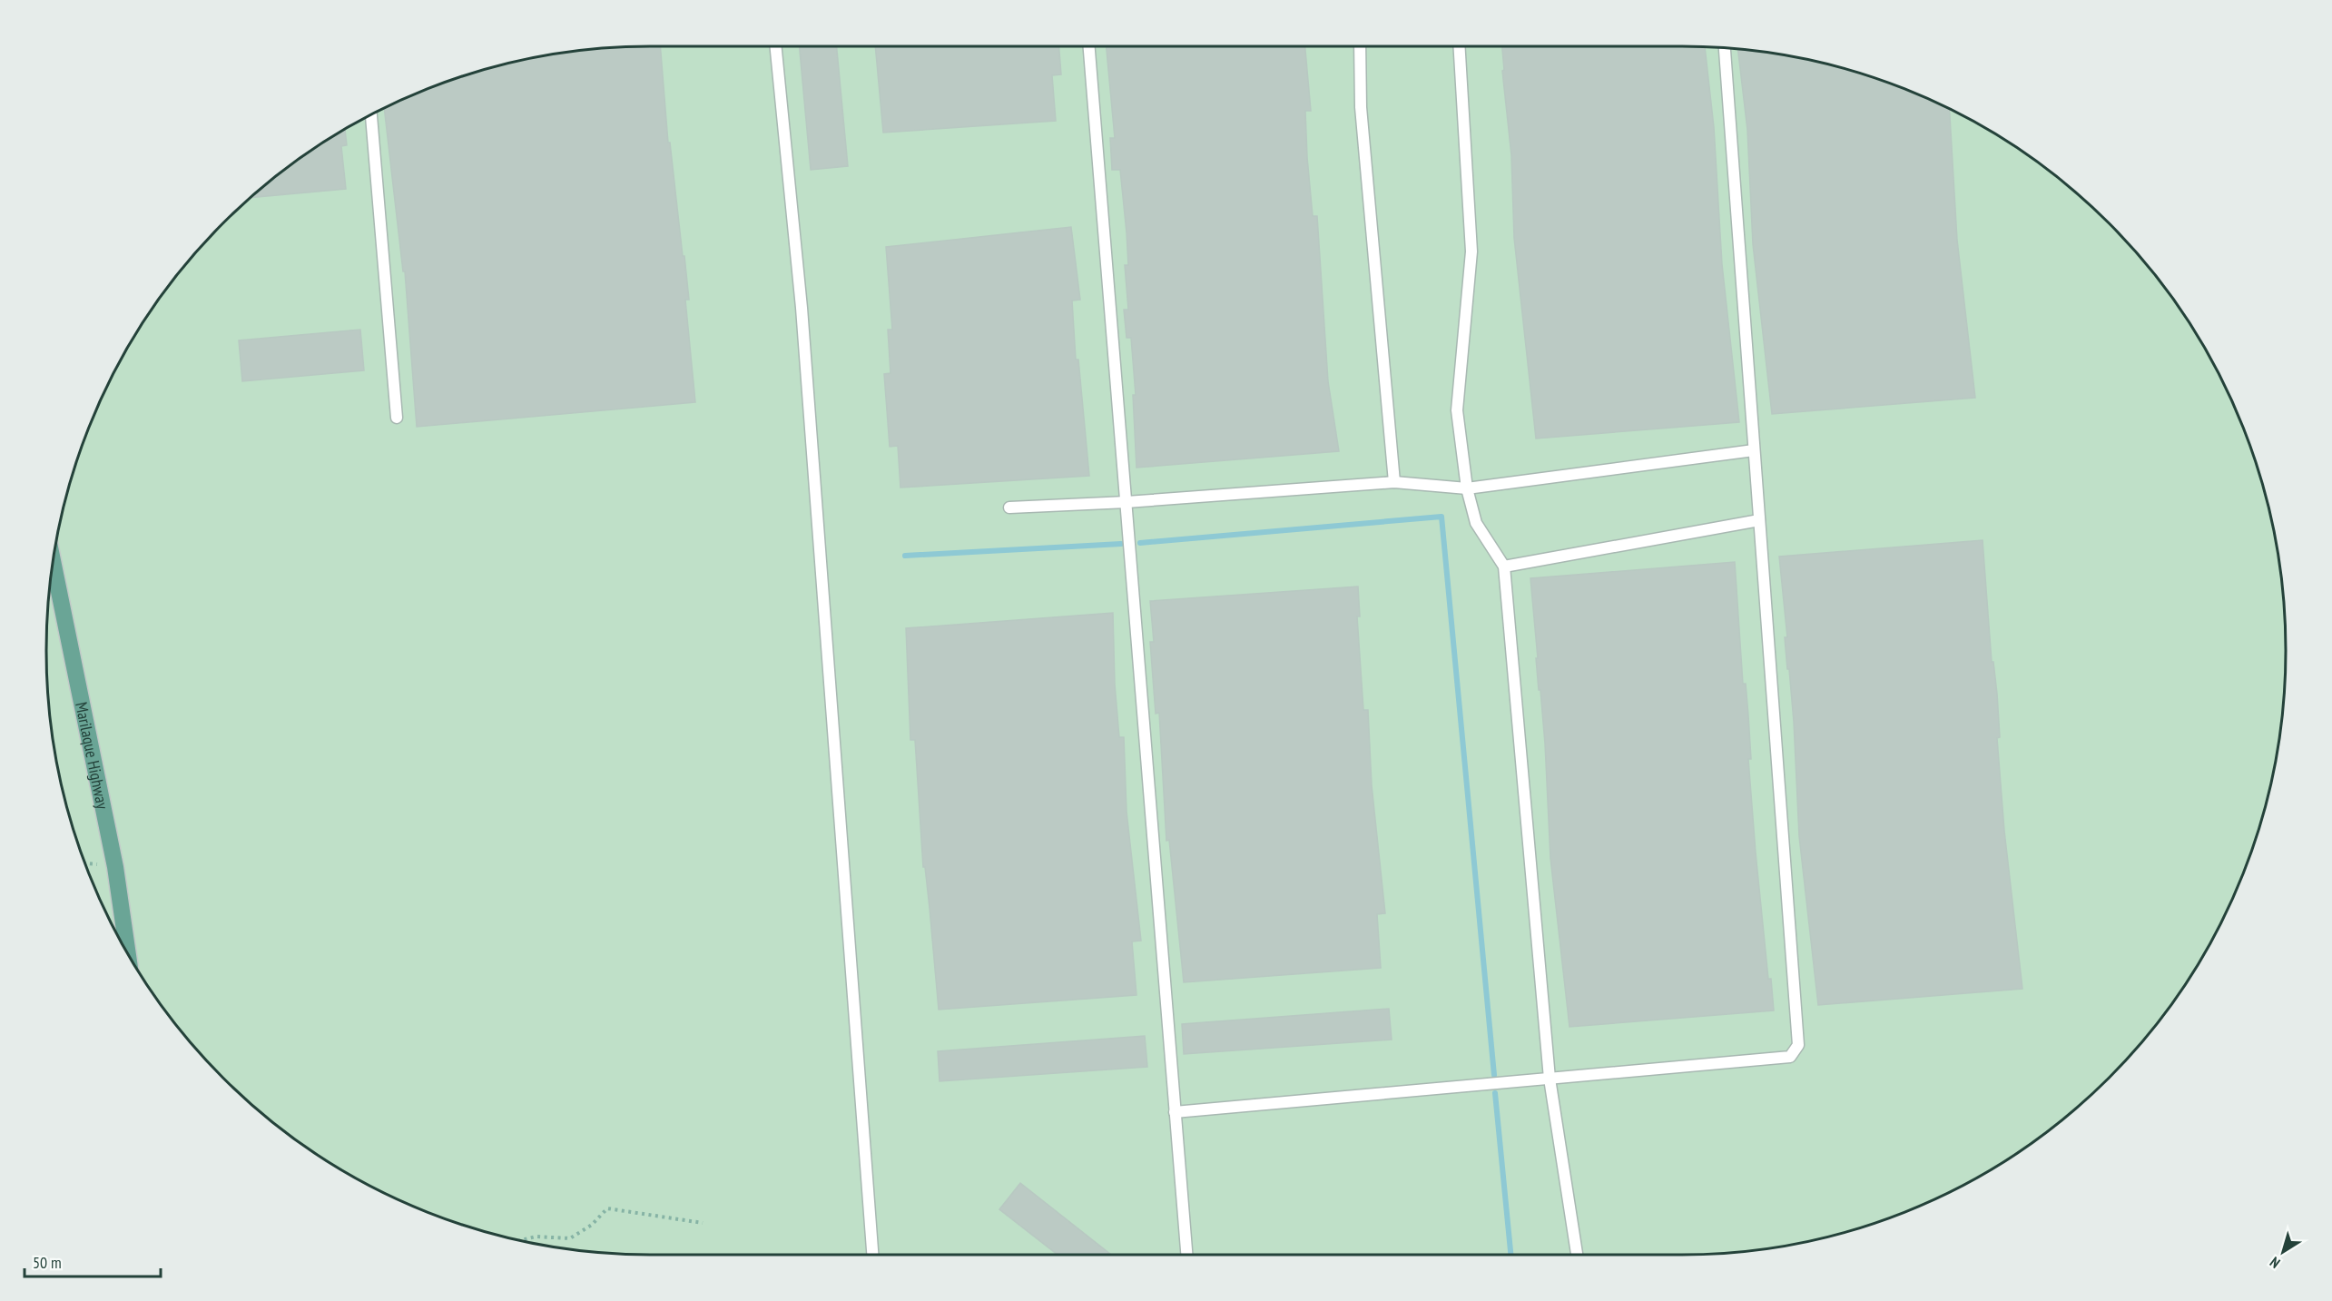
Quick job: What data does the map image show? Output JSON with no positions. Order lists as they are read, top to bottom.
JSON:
{
  "streets": {
    "main road": ["Marilaque Highway"]
  },
  "scale_bar": "50 m",
  "north": "bottom left"
}
